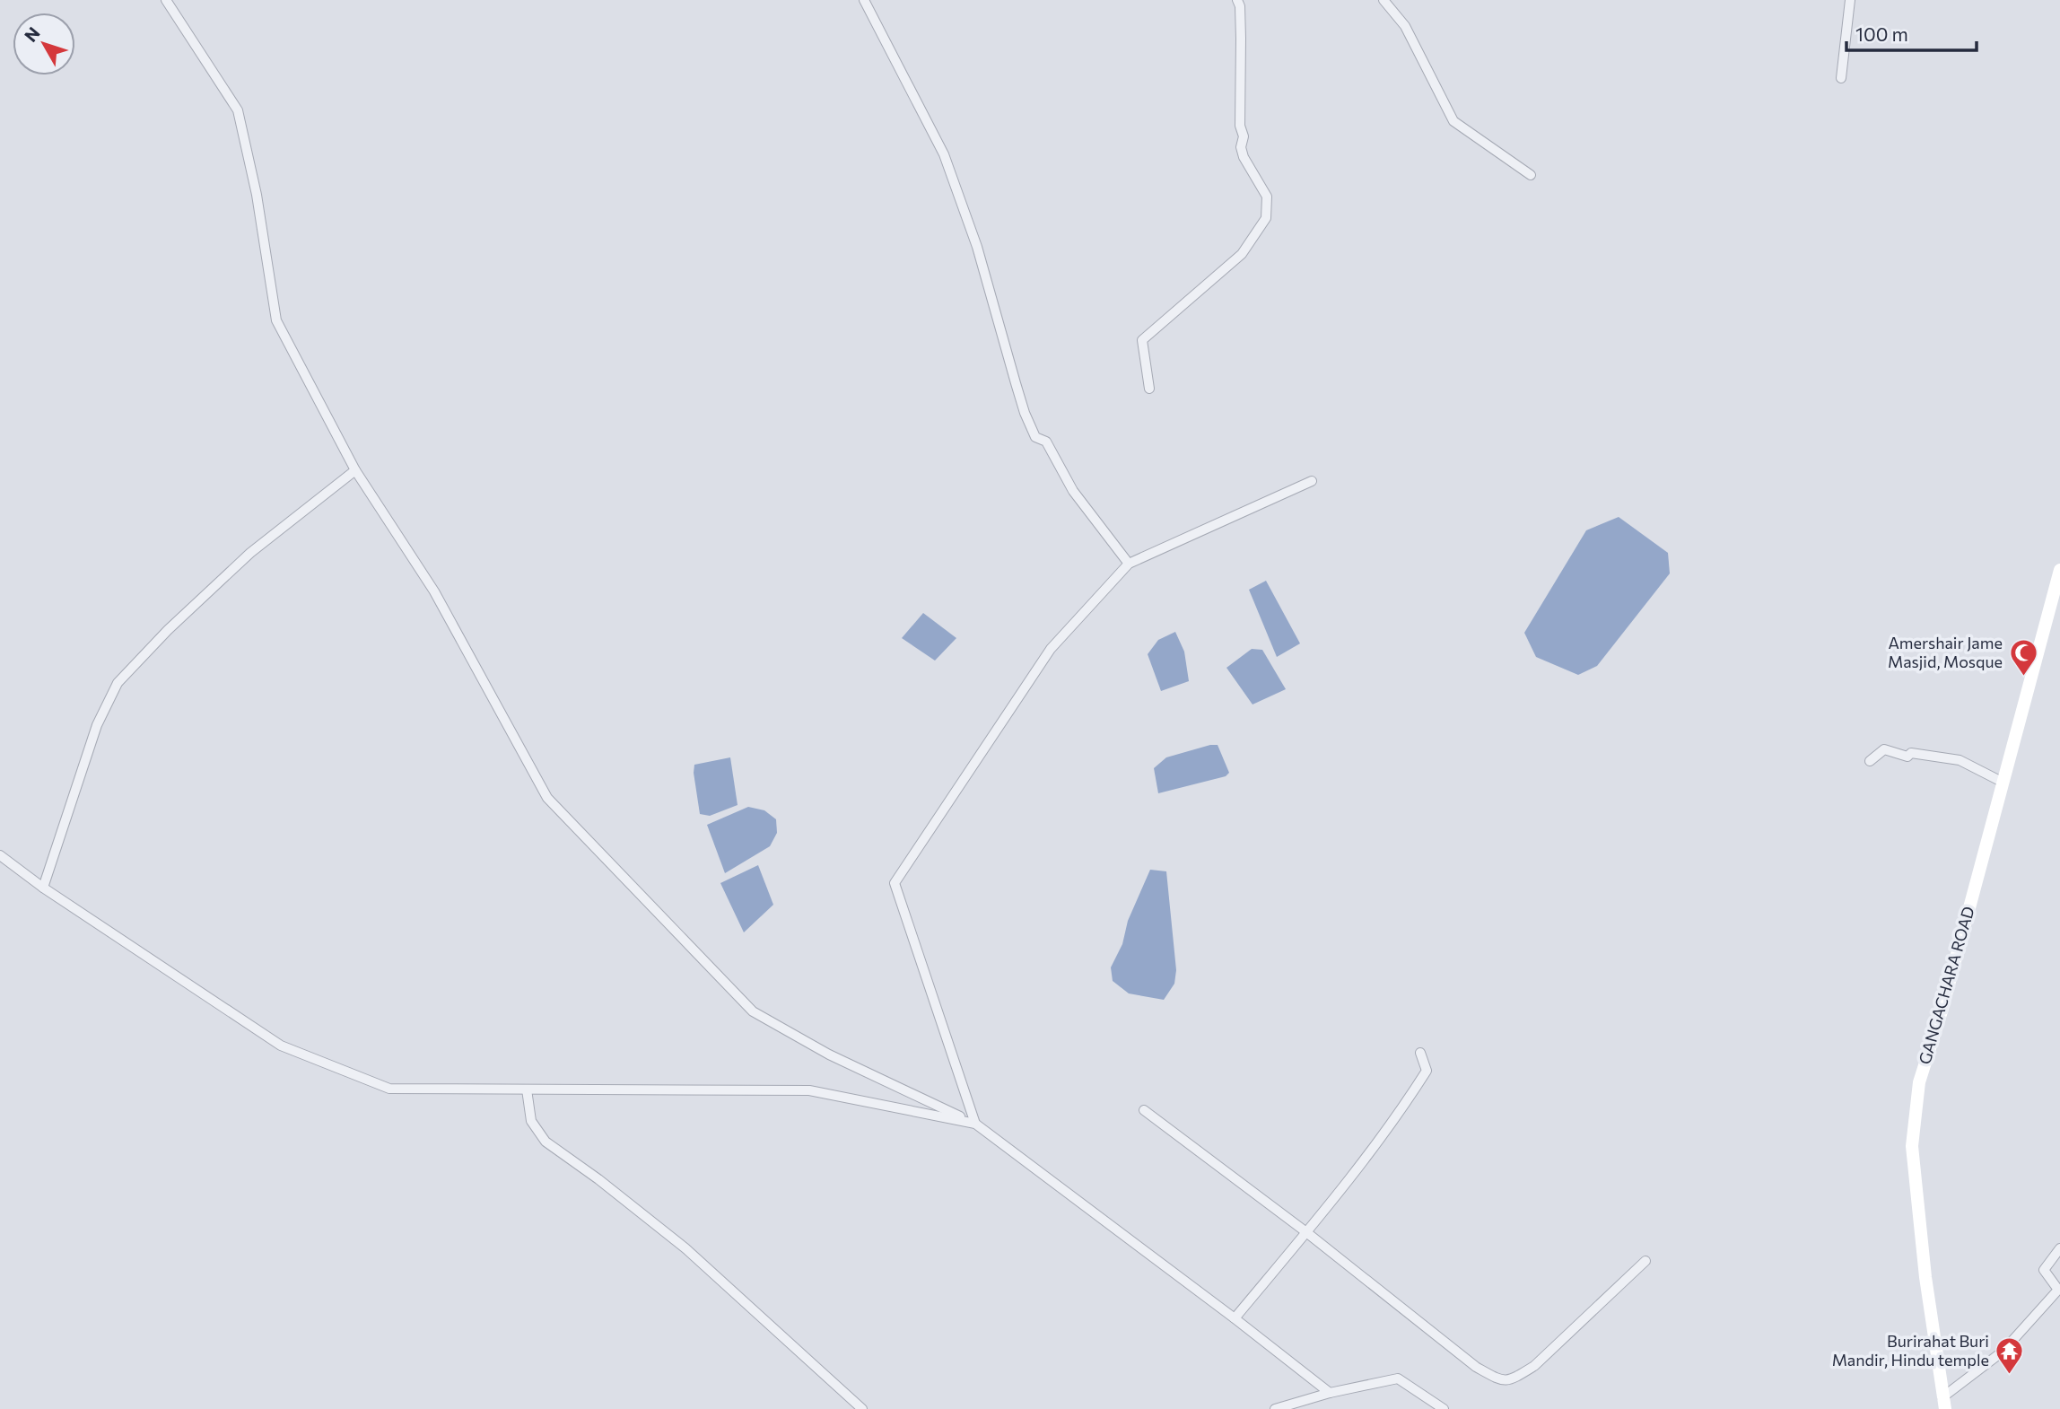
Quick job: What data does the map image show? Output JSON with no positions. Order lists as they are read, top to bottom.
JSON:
{
  "streets": {
    "main road": ["GANGACHARA ROAD"]
  },
  "places": {
    "mosque": ["Amershair Jame Masjid, Mosque"],
    "temple": ["Burirahat Buri Mandir, Hindu temple"]
  },
  "scale_bar": "100 m",
  "north": "top left"
}
